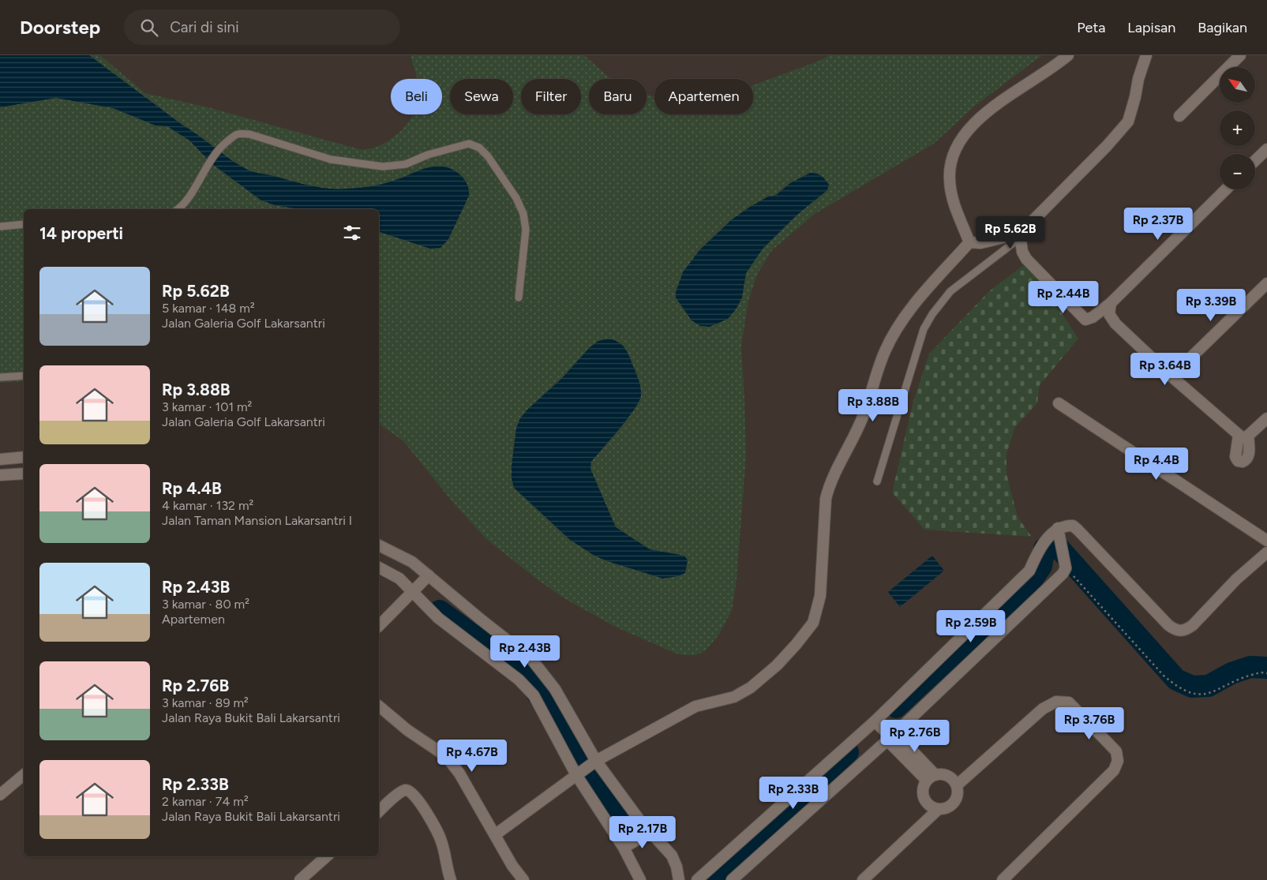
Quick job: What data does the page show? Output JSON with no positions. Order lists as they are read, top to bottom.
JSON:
{
  "north": "top left",
  "page": {
    "header": "Doorstep",
    "search": "Cari di sini",
    "nav": ["Peta", "Lapisan", "Bagikan"],
    "map_buttons": ["+", "−"],
    "chip": [
      "Beli",
      "Sewa",
      "Filter",
      "Baru",
      "Apartemen"
    ],
    "price": [
      "Rp 2.37B",
      "Rp 5.62B",
      "Rp 2.44B",
      "Rp 3.39B",
      "Rp 3.64B",
      "Rp 3.88B",
      "Rp 4.4B",
      "Rp 2.59B",
      "Rp 2.43B",
      "Rp 3.76B",
      "Rp 2.76B",
      "Rp 4.67B",
      "Rp 2.33B",
      "Rp 2.17B"
    ],
    "heading": "14 properti",
    "list": [
      {
        "name": "Rp 5.62B",
        "note": "5 kamar · 148 m² · Jalan Galeria Golf Lakarsantri"
      },
      {
        "name": "Rp 3.88B",
        "note": "3 kamar · 101 m² · Jalan Galeria Golf Lakarsantri"
      },
      {
        "name": "Rp 4.4B",
        "note": "4 kamar · 132 m² · Jalan Taman Mansion Lakarsantri I"
      },
      {
        "name": "Rp 2.43B",
        "note": "3 kamar · 80 m² · Apartemen"
      },
      {
        "name": "Rp 2.76B",
        "note": "3 kamar · 89 m² · Jalan Raya Bukit Bali Lakarsantri"
      },
      {
        "name": "Rp 2.33B",
        "note": "2 kamar · 74 m² · Jalan Raya Bukit Bali Lakarsantri"
      }
    ]
  }
}
